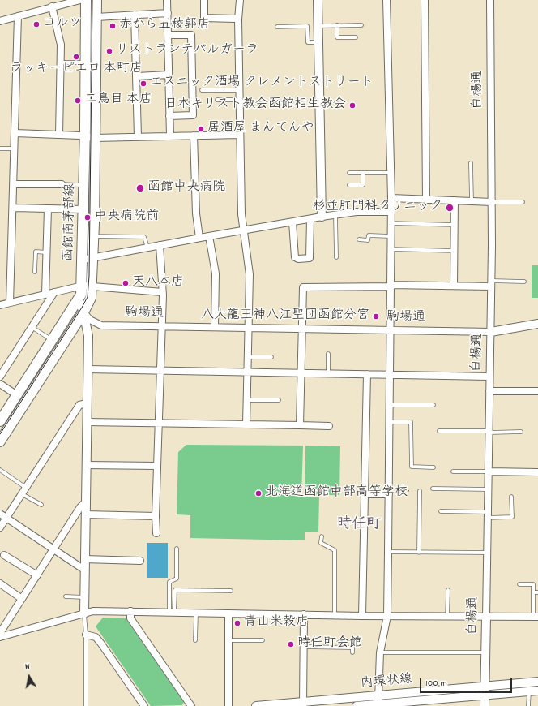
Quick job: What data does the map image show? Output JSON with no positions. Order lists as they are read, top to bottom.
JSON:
{
  "streets": {
    "main road": ["函館南茅部線"],
    "street": ["白楊通", "駒場通", "内環状線"]
  },
  "crossings": [
    ["白楊通", "駒場通"],
    ["白楊通", "内環状線"]
  ],
  "districts": ["時任町"],
  "places": [
    "コルツ",
    "赤から五稜郭店",
    "リストランテバルガーラ",
    "ラッキーピエロ 本町店",
    "エスニック酒場 クレメントストリート",
    "二鳥目 本店",
    "日本キリスト教会函館相生教会",
    "居酒屋 まんてんや",
    "函館中央病院",
    "杉並肛門科クリニック",
    "中央病院前",
    "天八本店",
    "八大龍王神八江聖団函館分宮",
    "北海道函館中部高等学校",
    "青山米穀店",
    "時任町会館"
  ],
  "scale_bar": "100 m",
  "north": "top"
}
